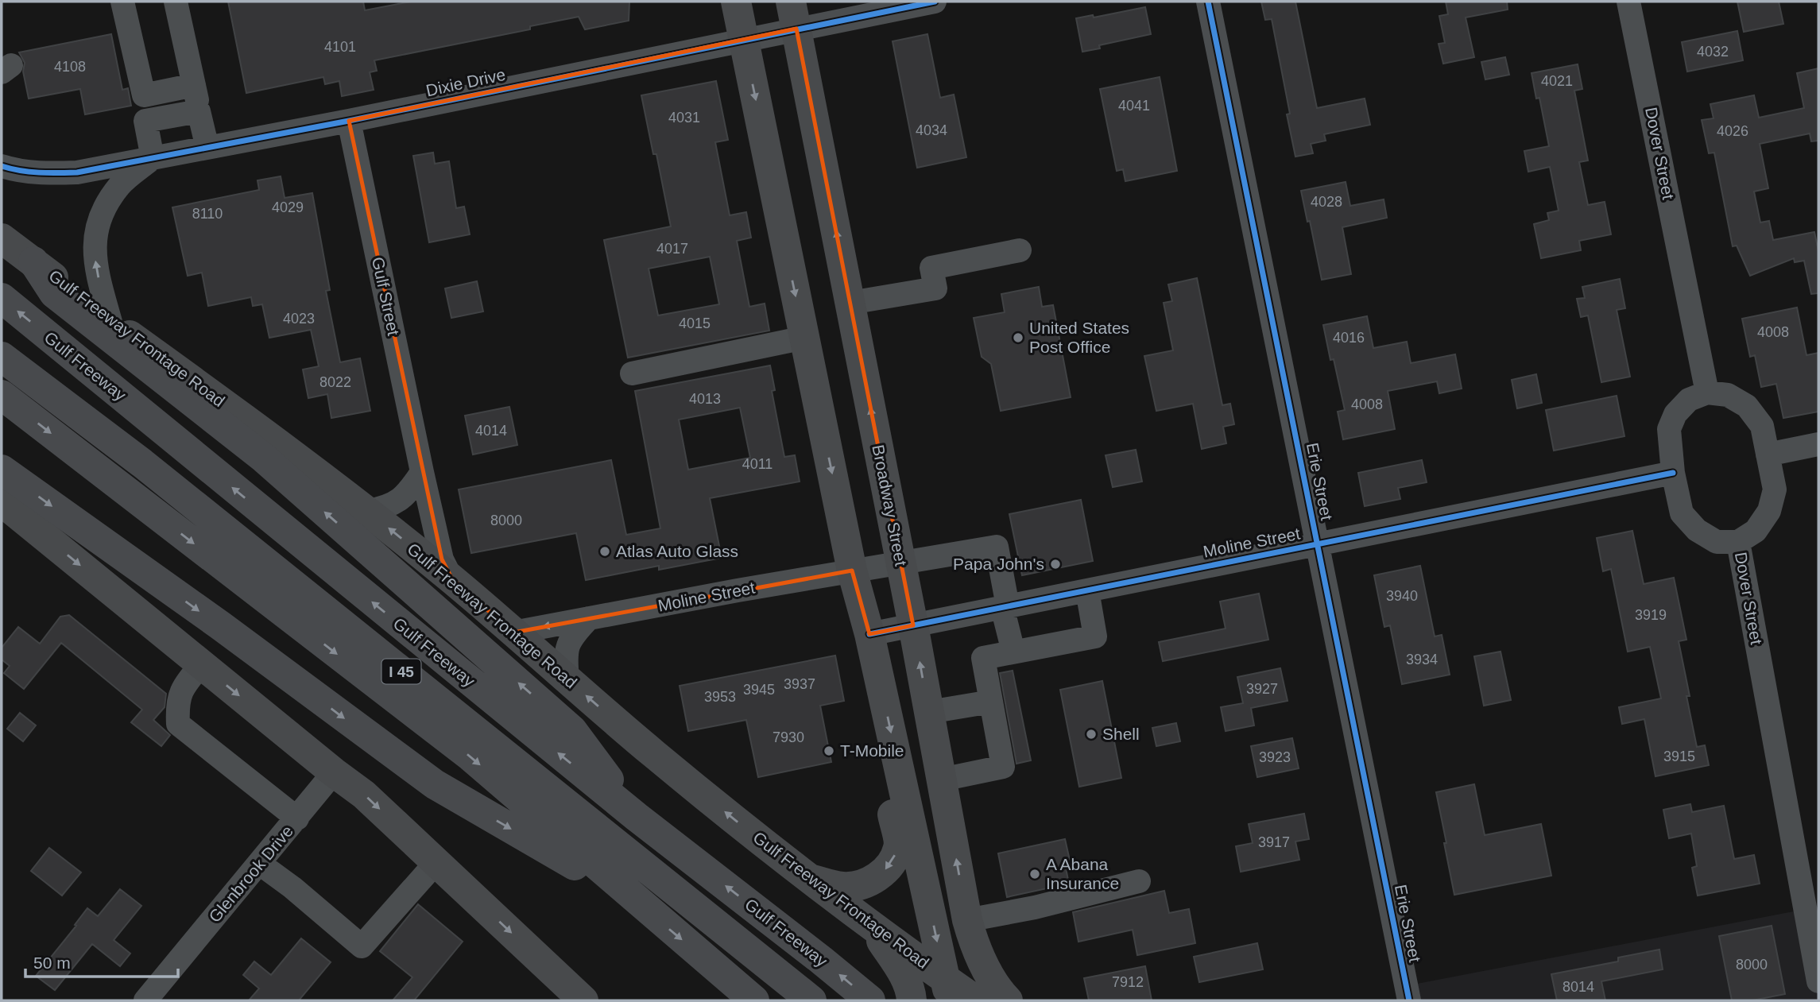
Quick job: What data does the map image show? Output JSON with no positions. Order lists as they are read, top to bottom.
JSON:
{
  "streets": {
    "highway": ["Gulf Freeway", "I 45"],
    "main road": ["Gulf Freeway Frontage Road", "Broadway Street"],
    "street": [
      "Dixie Drive",
      "Dover Street",
      "Gulf Street",
      "Erie Street",
      "Moline Street",
      "Glenbrook Drive"
    ]
  },
  "crossings": [
    ["Dixie Drive", "Gulf Street"],
    ["Dixie Drive", "Broadway Street"],
    ["Dover Street", "Moline Street"],
    ["Gulf Street", "Gulf Freeway Frontage Road"],
    ["Gulf Freeway Frontage Road", "Moline Street"],
    ["Erie Street", "Moline Street"],
    ["Broadway Street", "Moline Street"]
  ],
  "places": [
    "United States Post Office",
    "Atlas Auto Glass",
    "Papa John's",
    "Shell",
    "T-Mobile",
    "A Abana Insurance"
  ],
  "house_numbers": [
    "4101",
    "4032",
    "4108",
    "4021",
    "4041",
    "4031",
    "4034",
    "4026",
    "4028",
    "4029",
    "8110",
    "4017",
    "4023",
    "4015",
    "4008",
    "4016",
    "8022",
    "4013",
    "4008",
    "4014",
    "4011",
    "8000",
    "3940",
    "3919",
    "3934",
    "3937",
    "3927",
    "3945",
    "3953",
    "7930",
    "3915",
    "3923",
    "3917",
    "8000",
    "7912",
    "8014"
  ],
  "scale_bar": "50 m"
}
